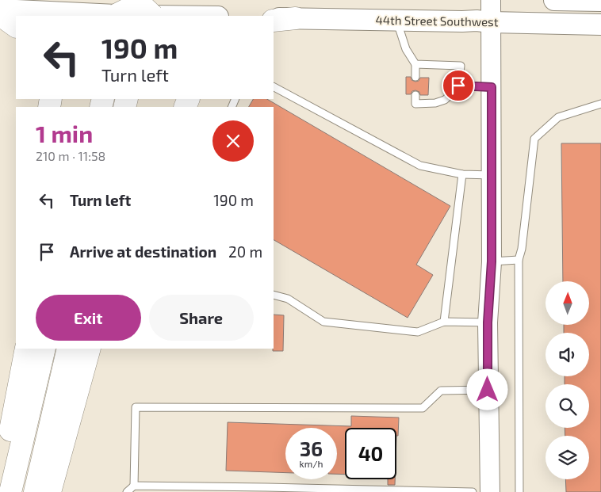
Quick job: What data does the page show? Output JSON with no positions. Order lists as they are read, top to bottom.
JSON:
{
  "streets": {
    "main road": ["44th Street Southwest"]
  },
  "north": "top",
  "page": {
    "turn": ["190 m", "Turn left"],
    "heading": ["1 min", "210 m · 11:58"],
    "list": [
      {
        "name": "Turn left",
        "value": "190 m"
      },
      {
        "name": "Arrive at destination",
        "value": "20 m"
      }
    ],
    "buttons": ["Exit", "Share"],
    "speed": "36 km/h",
    "limit": "40"
  }
}
